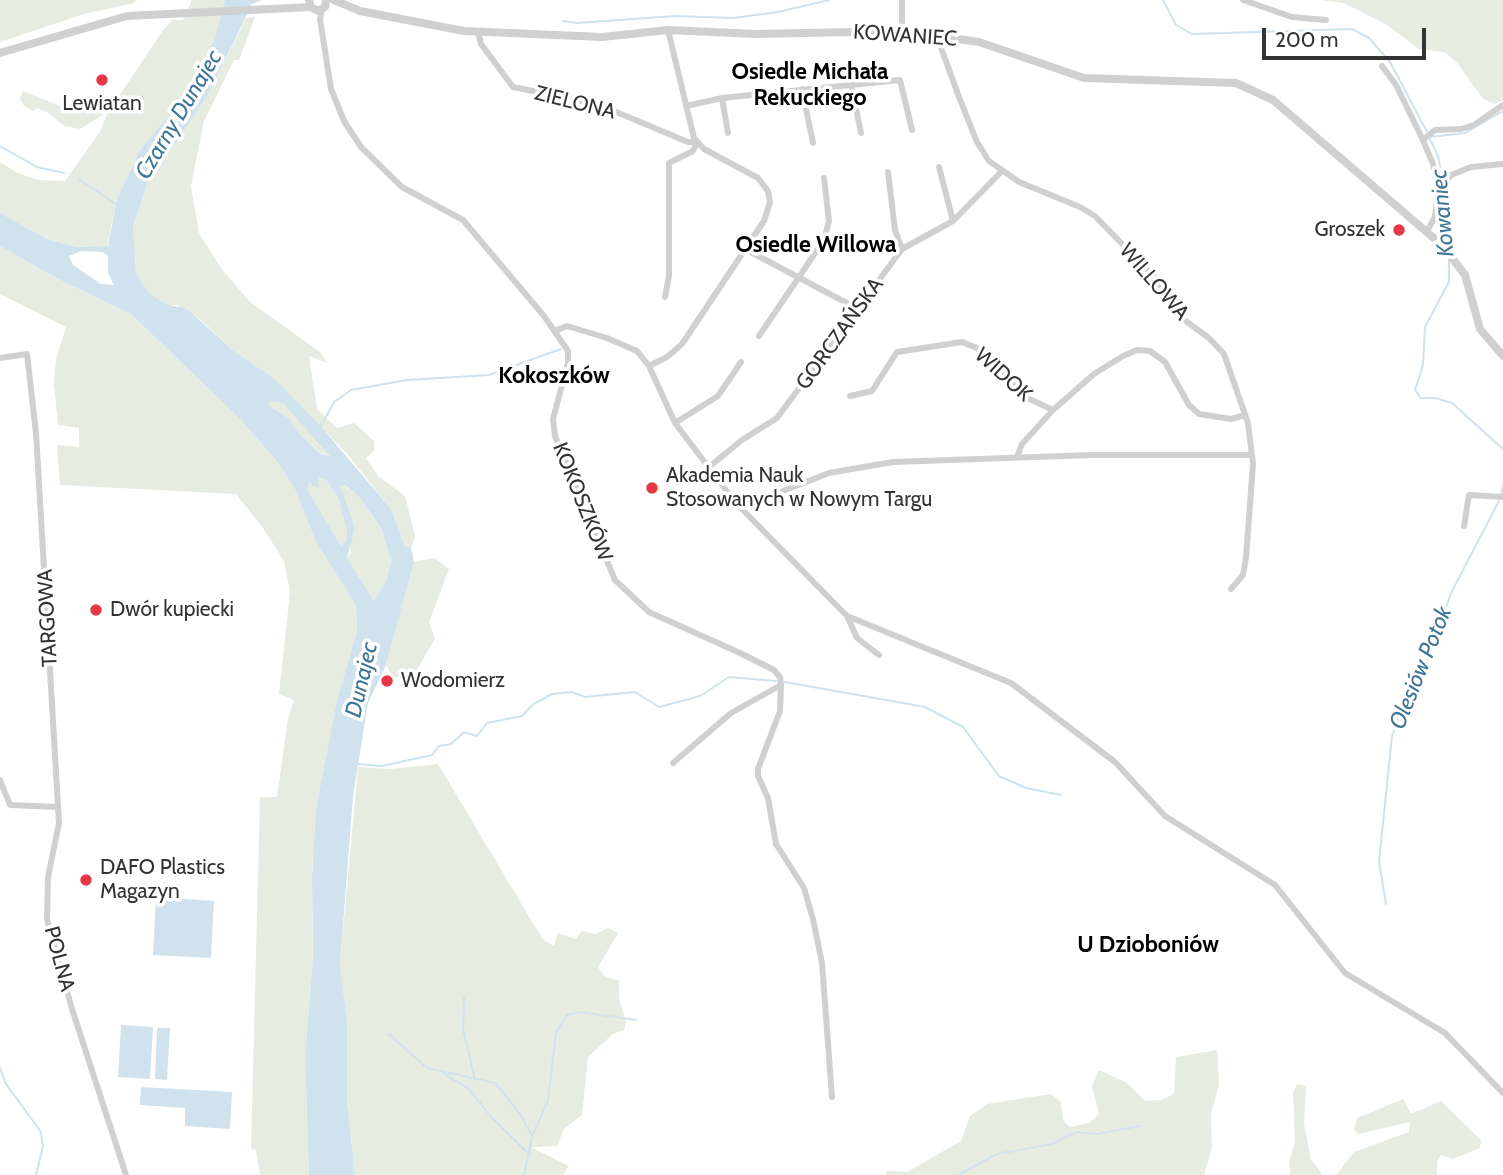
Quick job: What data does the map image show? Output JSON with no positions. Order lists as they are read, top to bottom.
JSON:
{
  "streets": {
    "street": [
      "KOWANIEC",
      "ZIELONA",
      "WILLOWA",
      "GORCZAŃSKA",
      "WIDOK",
      "KOKOSZKÓW",
      "TARGOWA",
      "POLNA"
    ]
  },
  "crossings": [
    ["KOWANIEC", "ZIELONA"],
    ["KOWANIEC", "WILLOWA"],
    ["KOWANIEC", "KOKOSZKÓW"],
    ["WILLOWA", "GORCZAŃSKA"],
    ["WILLOWA", "WIDOK"],
    ["TARGOWA", "POLNA"]
  ],
  "districts": [
    "Osiedle Michała Rekuckiego",
    "Osiedle Willowa",
    "Kokoszków",
    "U Dzioboniów"
  ],
  "water": [
    "Czarny Dunajec",
    "Kowaniec",
    "Olesiów Potok",
    "Dunajec"
  ],
  "places": [
    "Lewiatan",
    "Groszek",
    "Akademia Nauk Stosowanych w Nowym Targu",
    "Dwór kupiecki",
    "Wodomierz",
    "DAFO Plastics Magazyn"
  ],
  "scale_bar": "200 m"
}
